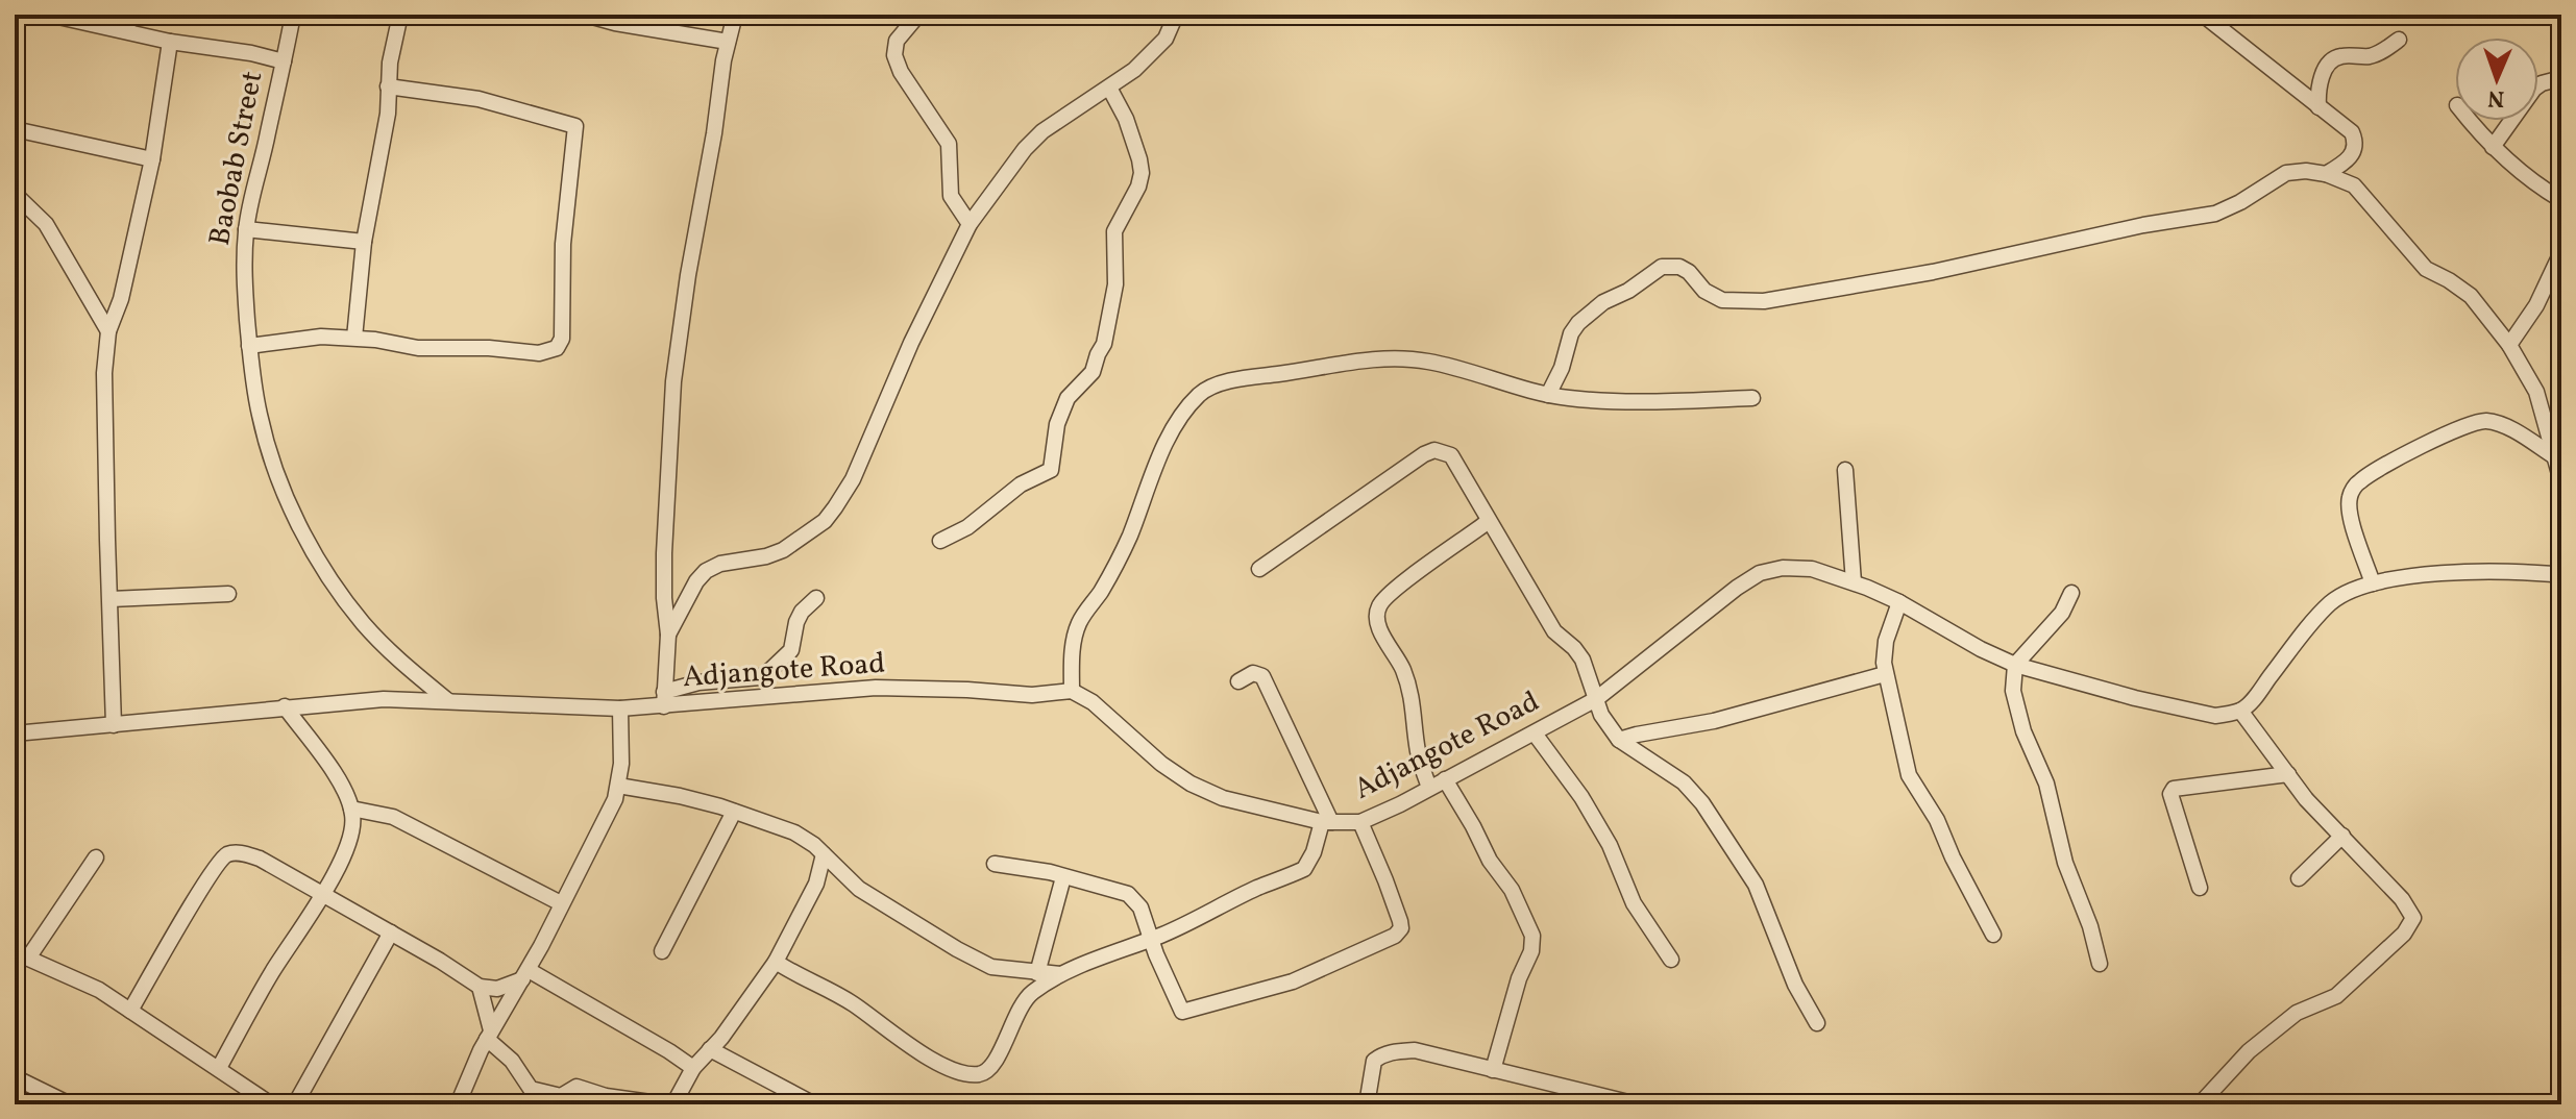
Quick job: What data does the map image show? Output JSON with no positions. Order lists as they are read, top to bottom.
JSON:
{
  "streets": {
    "street": ["Baobab Street", "Adjangote Road"]
  },
  "crossings": [
    ["Baobab Street", "Adjangote Road"]
  ],
  "north": "bottom"
}
